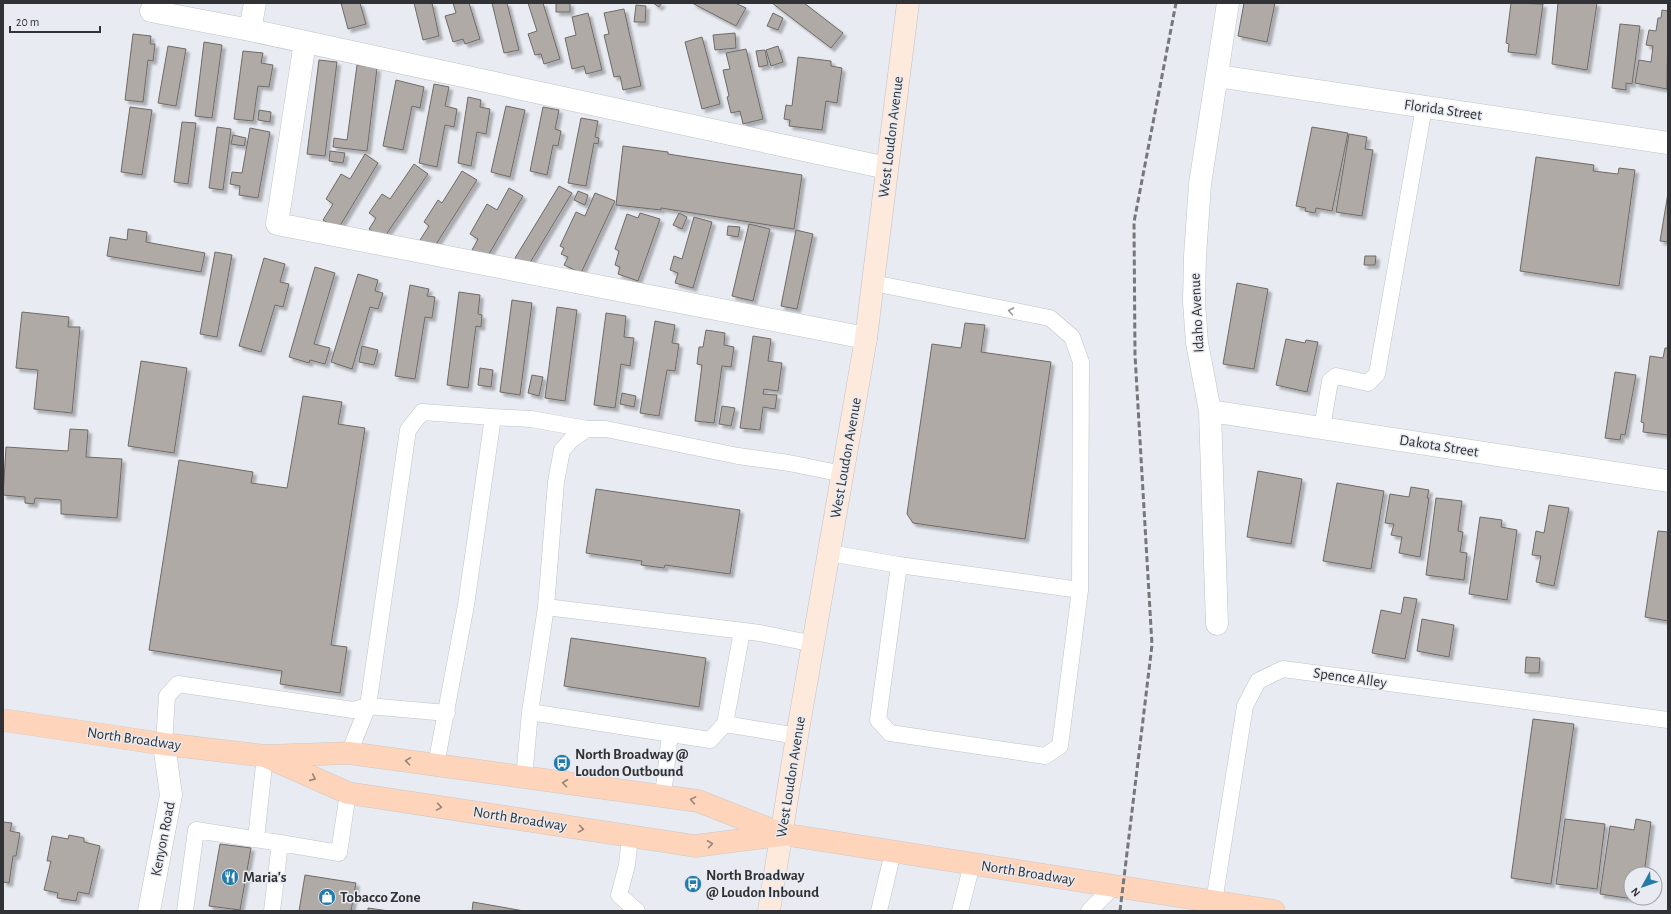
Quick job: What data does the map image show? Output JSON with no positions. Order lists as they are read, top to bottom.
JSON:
{
  "streets": {
    "main road": ["West Loudon Avenue", "North Broadway"],
    "street": [
      "Florida Street",
      "Idaho Avenue",
      "Dakota Street",
      "Kenyon Road"
    ],
    "lane": ["Spence Alley"]
  },
  "crossings": [
    ["Florida Street", "Idaho Avenue"],
    ["West Loudon Avenue", "North Broadway"],
    ["Idaho Avenue", "Dakota Street"],
    ["Spence Alley", "North Broadway"],
    ["North Broadway", "Kenyon Road"]
  ],
  "places": {
    "bus stop": ["North Broadway @ Loudon Outbound", "North Broadway @ Loudon Inbound"],
    "restaurant": ["Maria's"],
    "shop": ["Tobacco Zone"]
  },
  "scale_bar": "20 m",
  "north": "bottom left"
}
